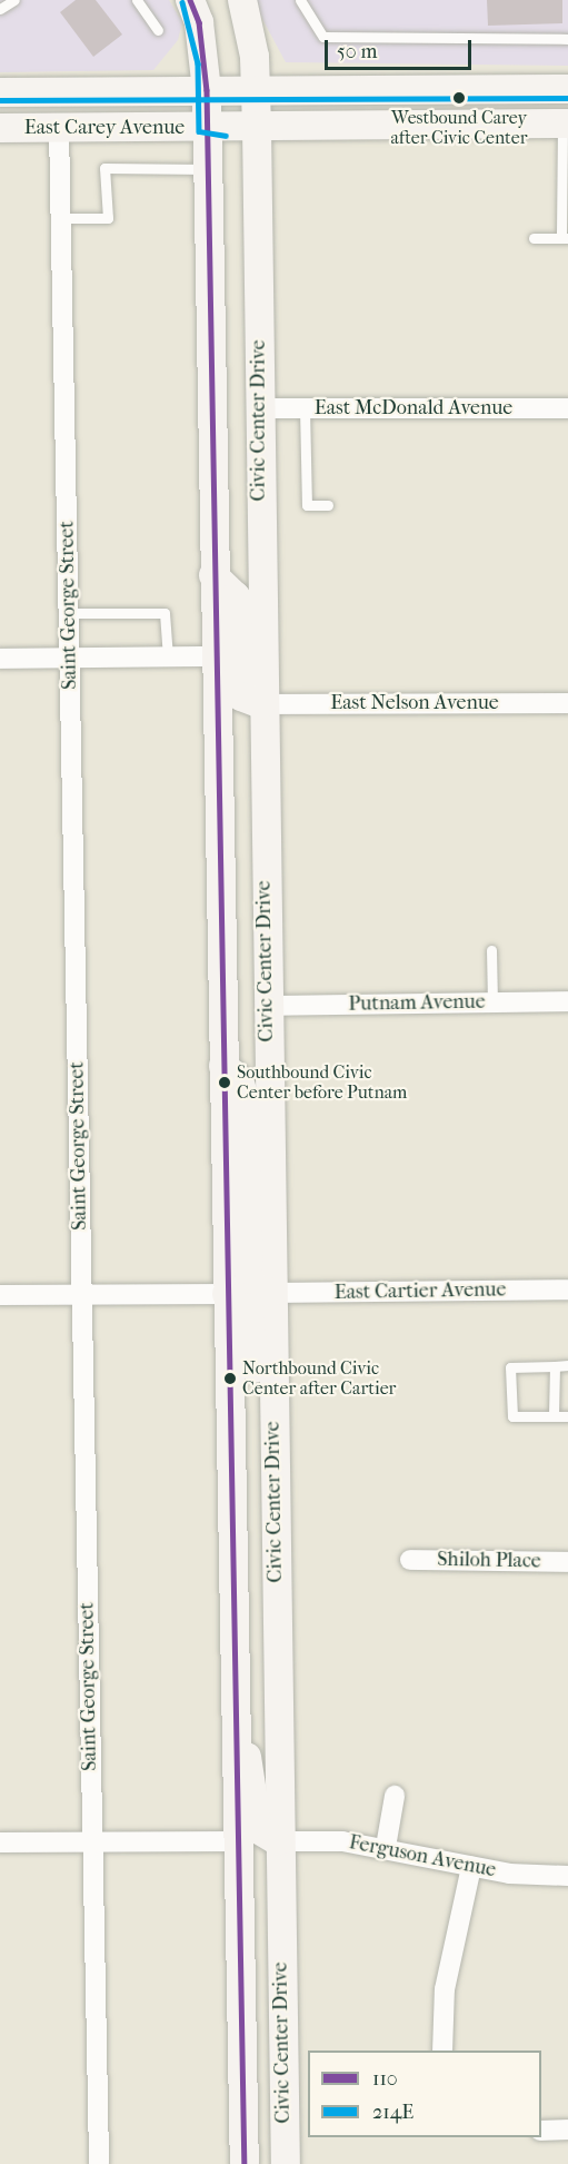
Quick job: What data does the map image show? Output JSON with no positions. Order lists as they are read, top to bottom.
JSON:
{
  "streets": {
    "main road": ["East Carey Avenue", "Civic Center Drive"],
    "street": [
      "East McDonald Avenue",
      "Saint George Street",
      "East Nelson Avenue",
      "Putnam Avenue",
      "East Cartier Avenue",
      "Shiloh Place",
      "Ferguson Avenue"
    ]
  },
  "crossings": [
    ["East Carey Avenue", "Civic Center Drive"],
    ["East Carey Avenue", "Saint George Street"],
    ["East McDonald Avenue", "Civic Center Drive"],
    ["Civic Center Drive", "East Nelson Avenue"],
    ["Civic Center Drive", "Putnam Avenue"],
    ["Civic Center Drive", "East Cartier Avenue"],
    ["Civic Center Drive", "Ferguson Avenue"]
  ],
  "places": ["Westbound Carey after Civic Center", "Southbound Civic Center before Putnam", "Northbound Civic Center after Cartier"],
  "lines": ["transit line 110", "transit line 214E"],
  "legend": ["110", "214E"],
  "scale_bar": "50 m"
}
